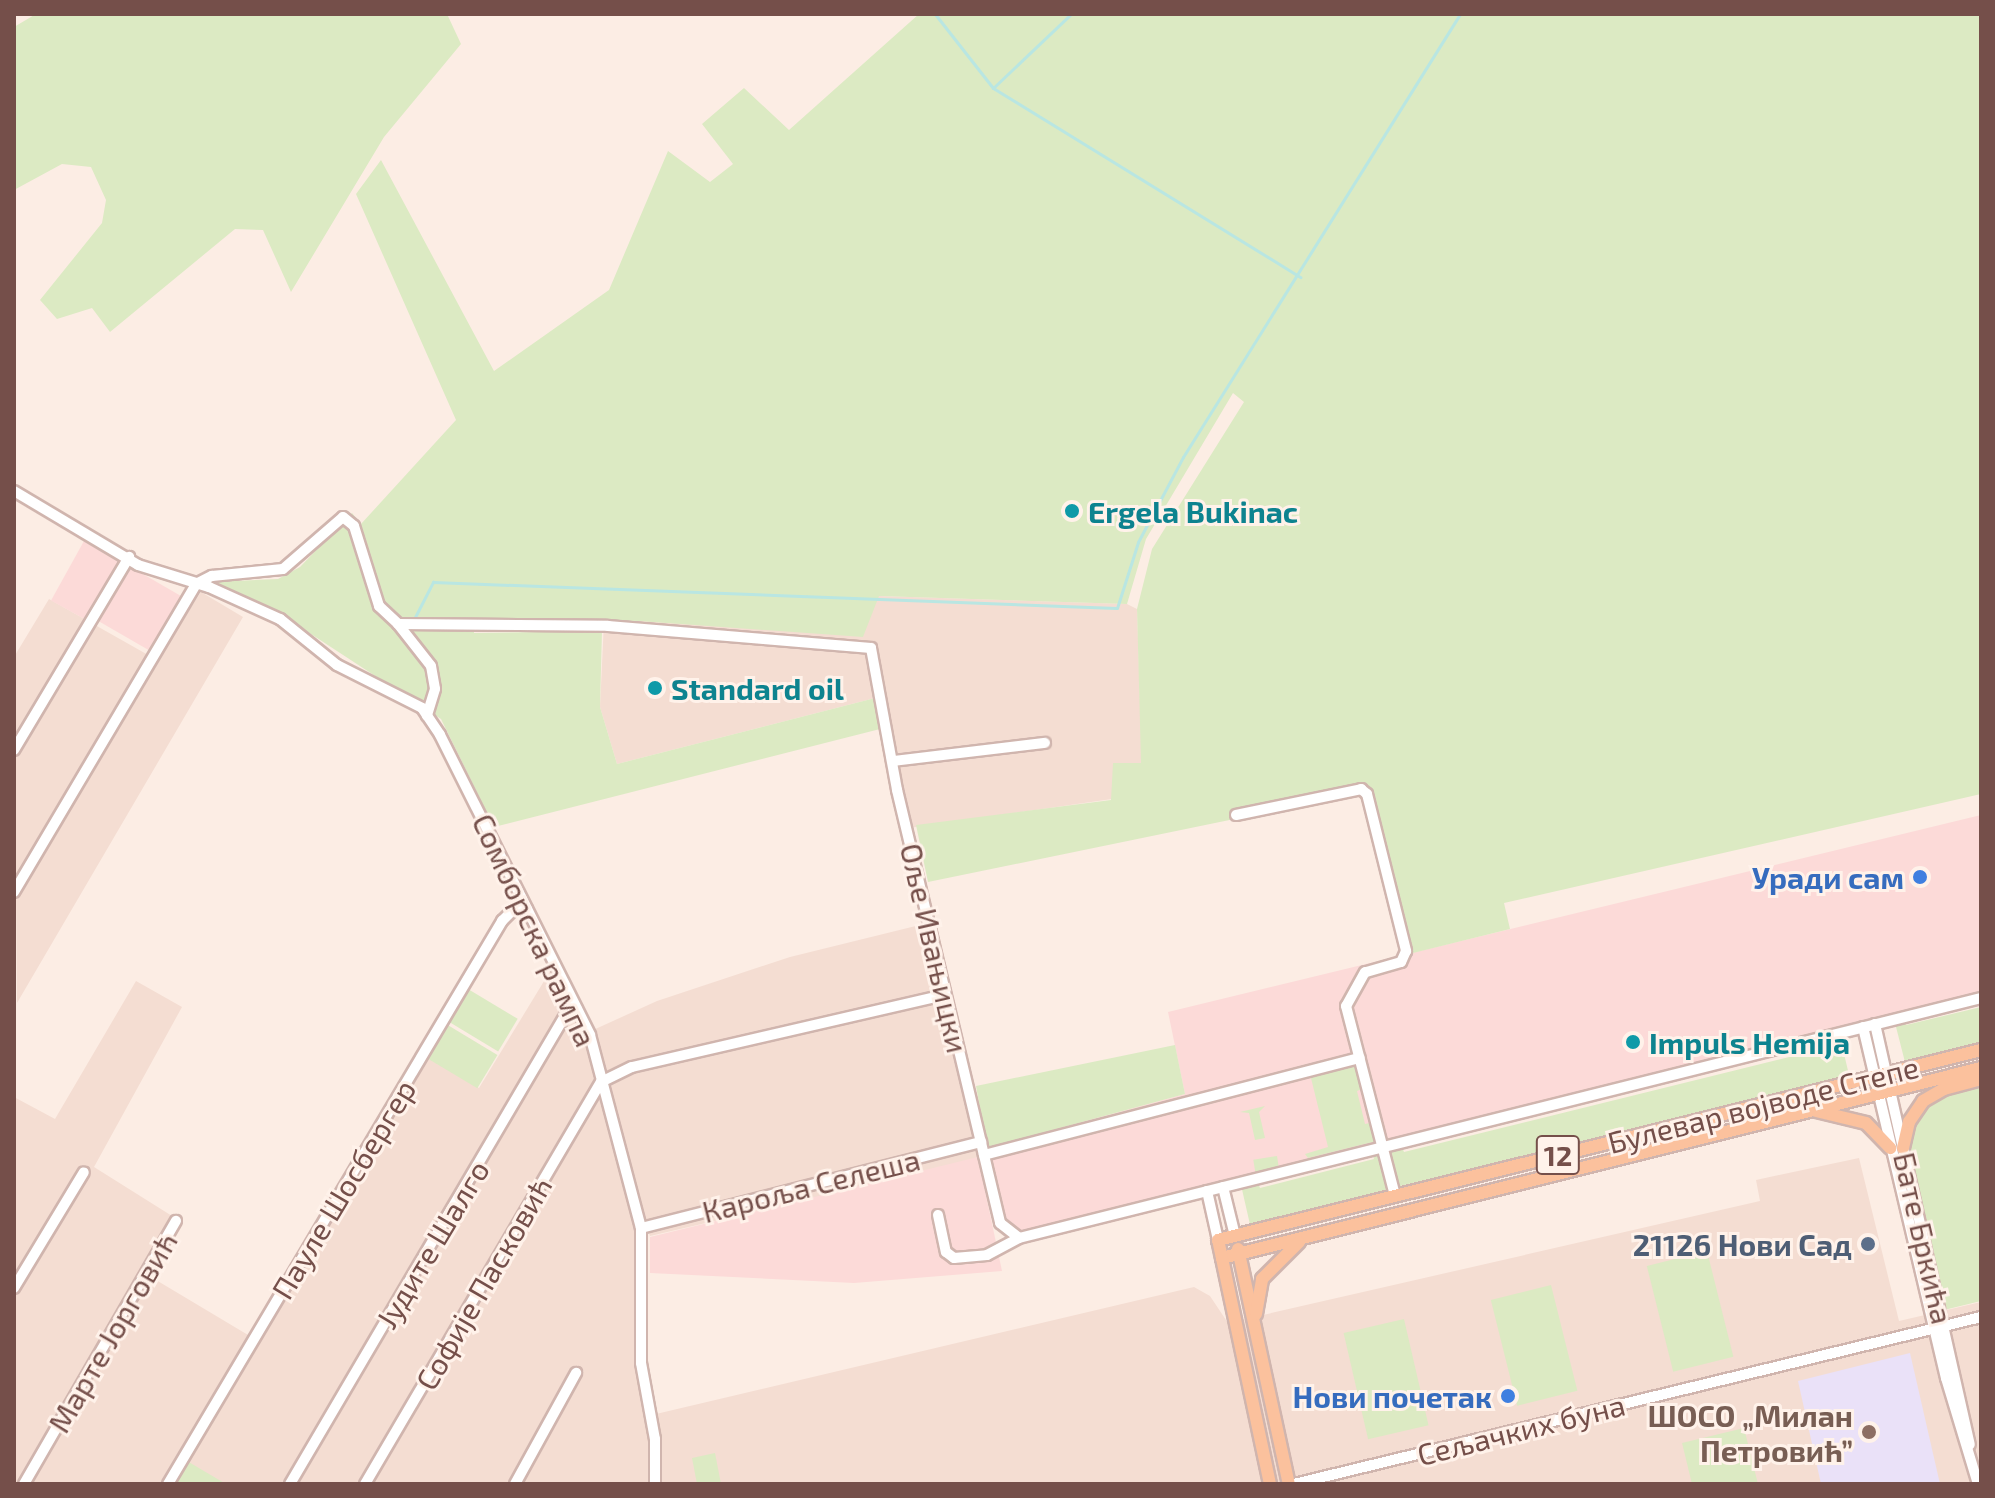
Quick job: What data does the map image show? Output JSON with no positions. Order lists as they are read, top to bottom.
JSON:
{
  "streets": {
    "main road": ["Булевар војводе Степе", "12"],
    "street": [
      "Сомборска рампа",
      "Оље Ивањицки",
      "Кароља Селеша",
      "Пауле Шосбергер",
      "Бате Бркића",
      "Јудите Шалго",
      "Софије Пасковић",
      "Марте Јорговић",
      "Сељачких буна"
    ]
  },
  "crossings": [
    ["Сомборска рампа", "Кароља Селеша"],
    ["Сомборска рампа", "Пауле Шосбергер"],
    ["Сомборска рампа", "Јудите Шалго"],
    ["Сомборска рампа", "Софије Пасковић"],
    ["Оље Ивањицки", "Кароља Селеша"],
    ["Булевар војводе Степе", "12"],
    ["Булевар војводе Степе", "Бате Бркића"],
    ["12", "Сељачких буна"],
    ["Бате Бркића", "Сељачких буна"]
  ],
  "places": [
    "Ergela Bukinac",
    "Standard oil",
    "Уради сам",
    "Impuls Hemija",
    "21126 Нови Сад",
    "Нови почетак",
    "ШОСО „Милан Петровић”"
  ]
}
